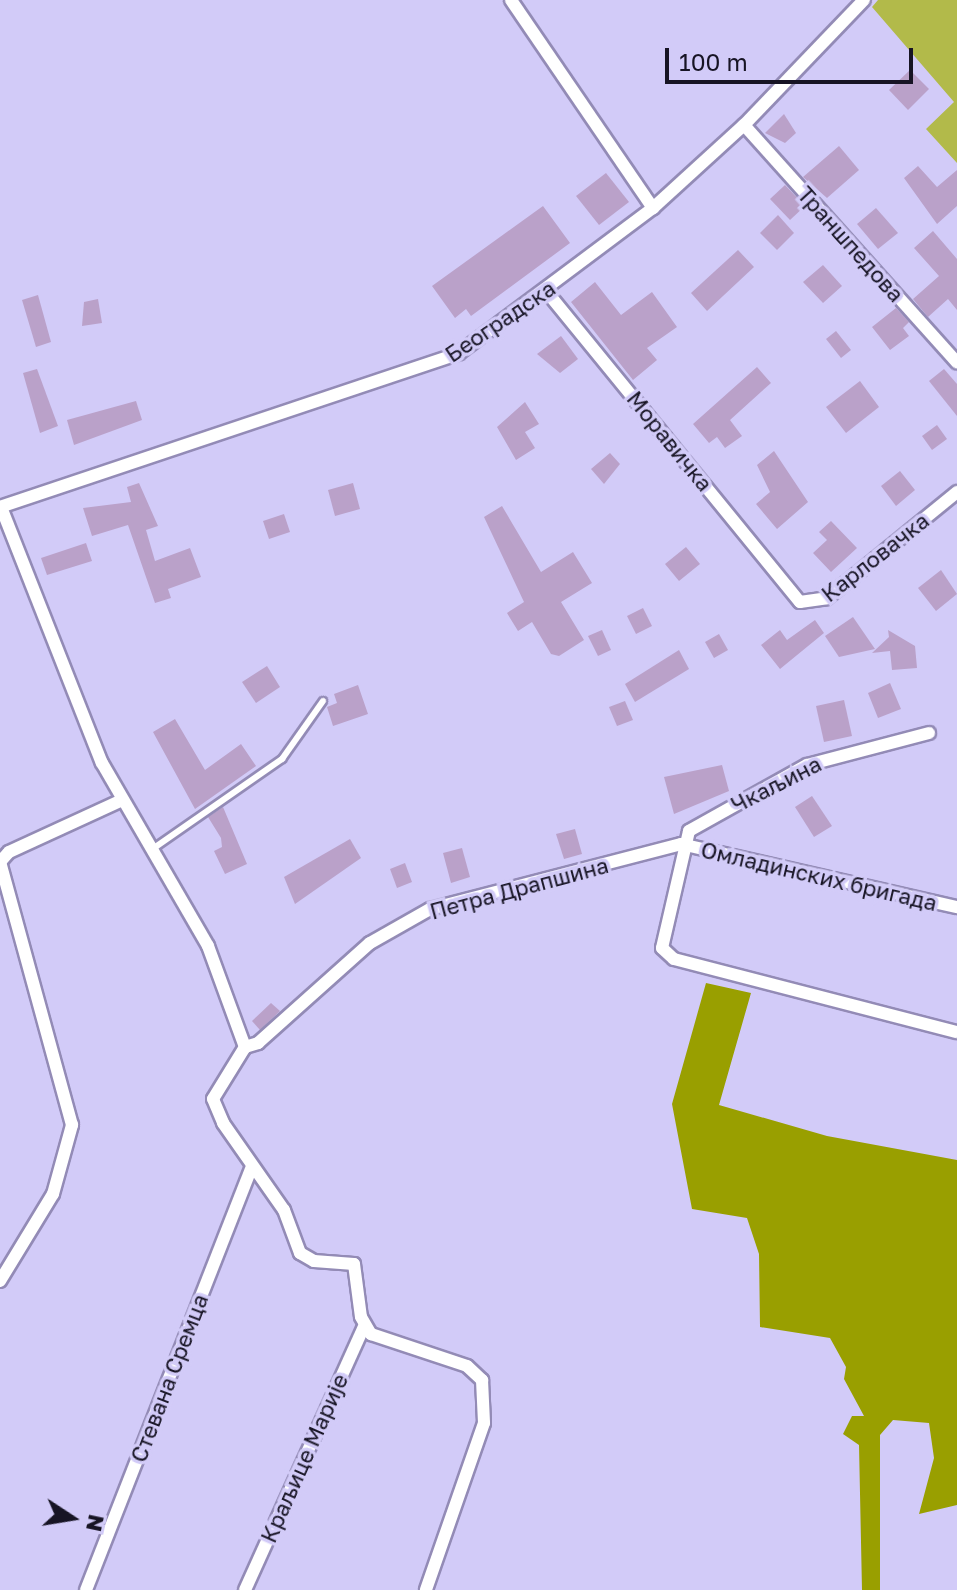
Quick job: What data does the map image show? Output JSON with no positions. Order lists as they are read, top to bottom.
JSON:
{
  "streets": {
    "street": [
      "Траншпедова",
      "Београдска",
      "Моравичка",
      "Карловачка",
      "Чкаљина",
      "Омладинских бригада",
      "Петра Драпшина",
      "Стевана Сремца",
      "Краљице Марије"
    ]
  },
  "crossings": [
    ["Траншпедова", "Београдска"],
    ["Београдска", "Моравичка"],
    ["Моравичка", "Карловачка"],
    ["Чкаљина", "Омладинских бригада"],
    ["Чкаљина", "Петра Драпшина"],
    ["Омладинских бригада", "Петра Драпшина"]
  ],
  "scale_bar": "100 m",
  "north": "right"
}
